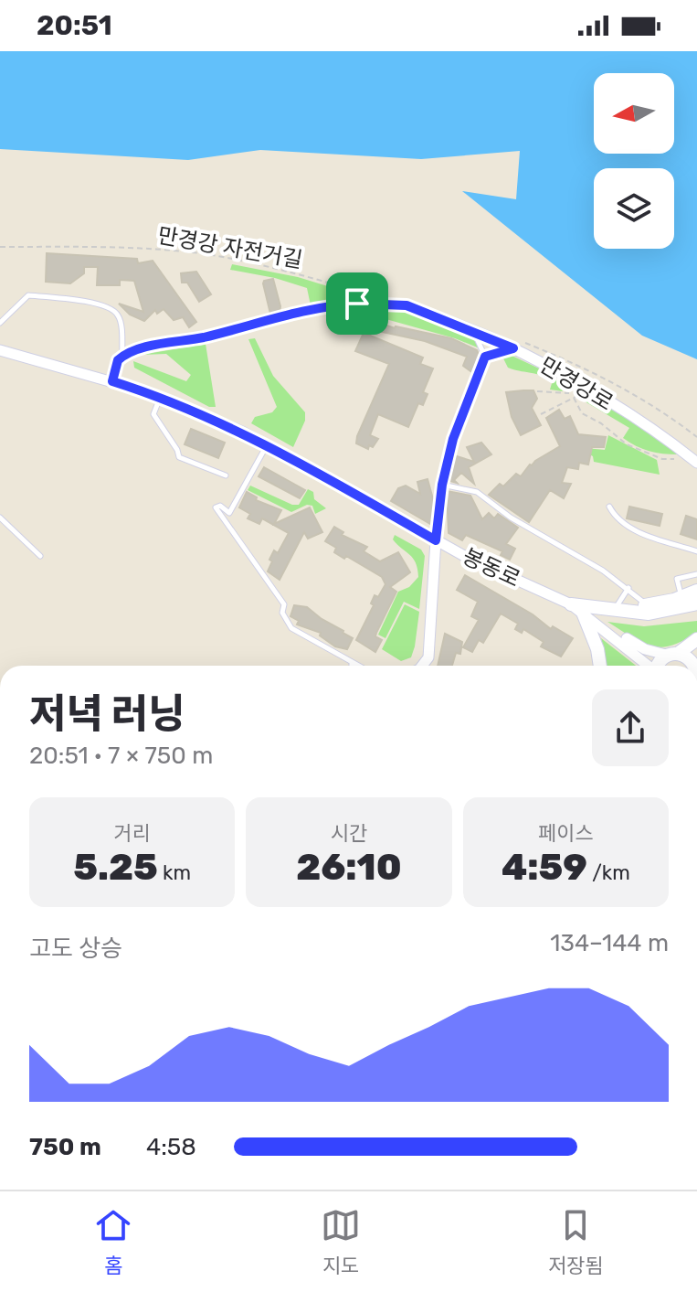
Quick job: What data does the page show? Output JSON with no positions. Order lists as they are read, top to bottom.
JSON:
{
  "streets": {
    "street": ["만경강로", "봉동로"],
    "path": ["만경강 자전거길"]
  },
  "north": "left",
  "page": {
    "status": "20:51",
    "heading": ["저녁 러닝", "20:51 · 7 × 750 m"],
    "stats": [
      ["거리", "5.25 km"],
      ["시간", "26:10"],
      ["페이스", "4:59 /km"]
    ],
    "chart": ["고도 상승", "134–144 m"],
    "list": [
      {
        "name": "750 m",
        "note": "4:58"
      }
    ],
    "tabs": ["홈", "지도", "저장됨"]
  }
}
